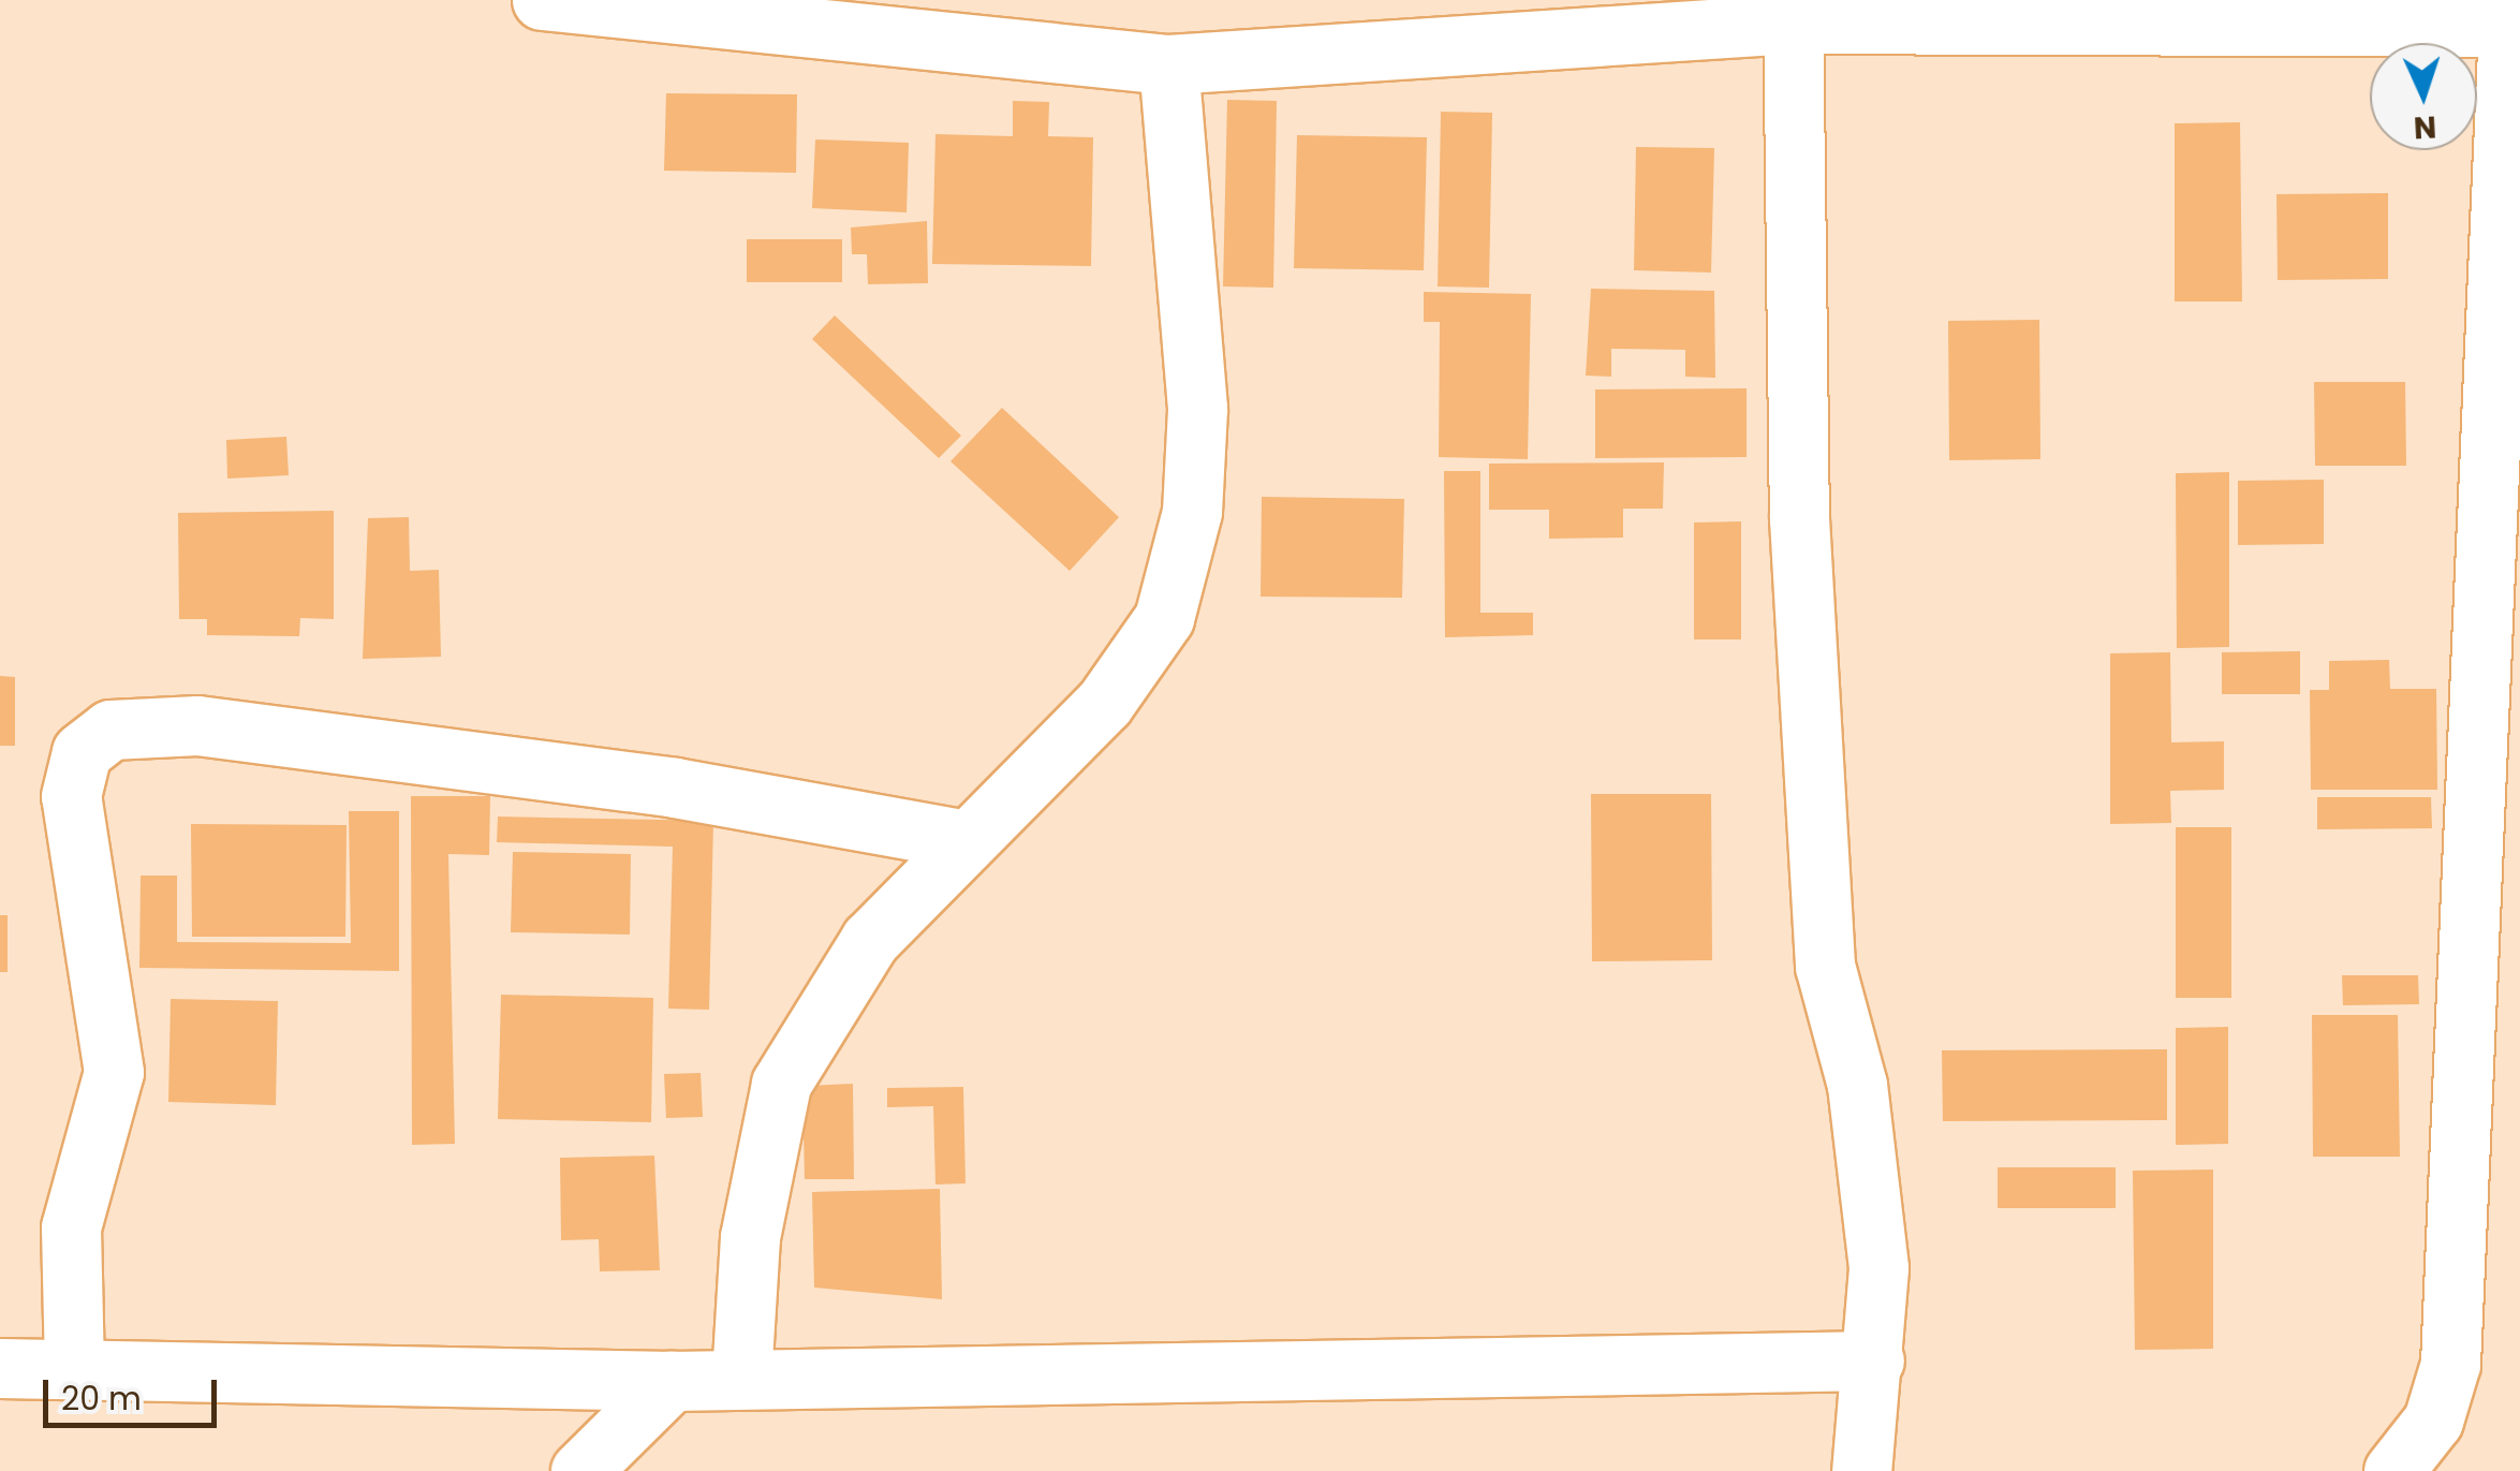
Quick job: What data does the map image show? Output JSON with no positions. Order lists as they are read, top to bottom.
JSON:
{
  "scale_bar": "20 m",
  "north": "bottom"
}
